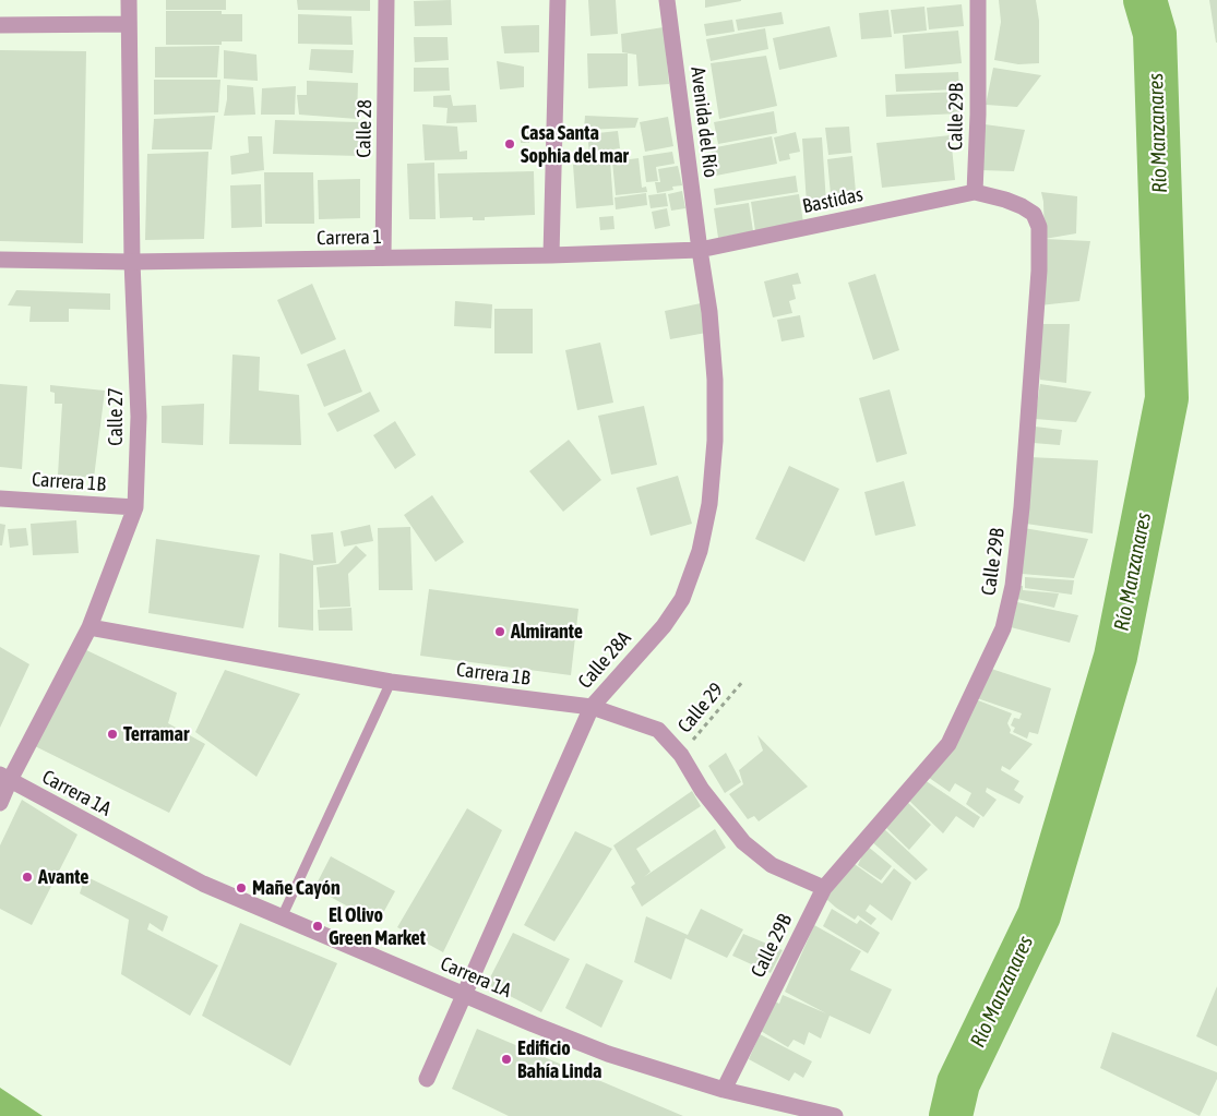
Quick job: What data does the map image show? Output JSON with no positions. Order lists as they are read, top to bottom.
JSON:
{
  "streets": {
    "street": [
      "Calle 29B",
      "Avenida del Río",
      "Calle 28",
      "Bastidas",
      "Carrera 1",
      "Calle 27",
      "Carrera 1B",
      "Calle 28A",
      "Carrera 1A"
    ],
    "path": ["Calle 29"]
  },
  "crossings": [
    ["Calle 29B", "Bastidas"],
    ["Calle 29B", "Carrera 1B"],
    ["Calle 29B", "Carrera 1A"],
    ["Avenida del Río", "Bastidas"],
    ["Avenida del Río", "Carrera 1"],
    ["Avenida del Río", "Calle 28A"],
    ["Calle 28", "Carrera 1"],
    ["Bastidas", "Carrera 1"],
    ["Bastidas", "Calle 28A"],
    ["Carrera 1", "Calle 27"],
    ["Carrera 1", "Calle 28A"],
    ["Calle 27", "Carrera 1B"],
    ["Calle 27", "Carrera 1A"],
    ["Carrera 1B", "Calle 28A"],
    ["Carrera 1B", "Calle 29"],
    ["Calle 28A", "Carrera 1A"]
  ],
  "water": ["Río Manzanares"],
  "places": [
    "Casa Santa Sophia del mar",
    "Almirante",
    "Terramar",
    "Avante",
    "Mañe Cayón",
    "El Olivo Green Market",
    "Edificio Bahía Linda"
  ]
}
